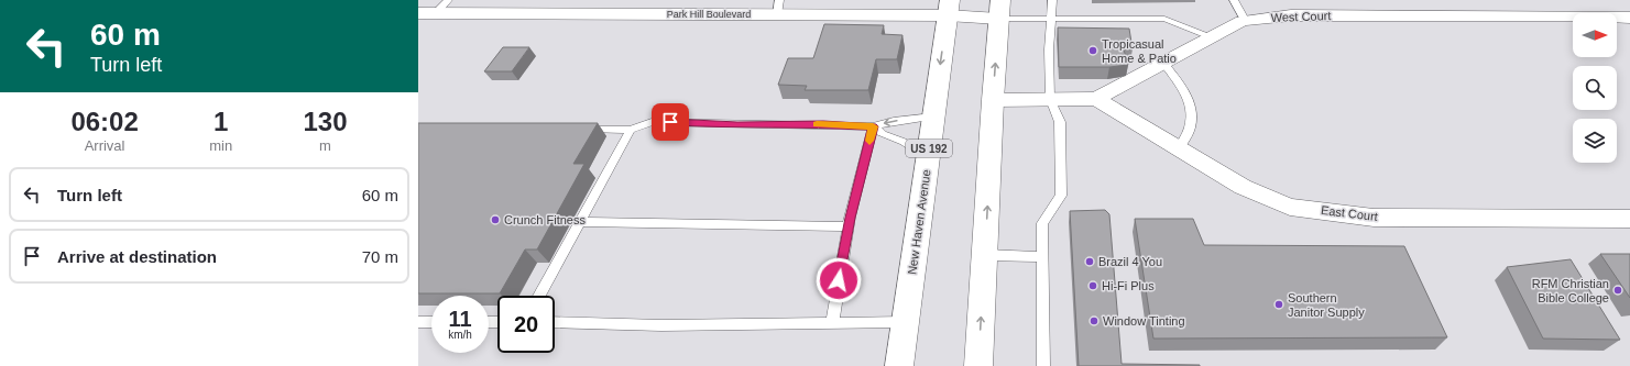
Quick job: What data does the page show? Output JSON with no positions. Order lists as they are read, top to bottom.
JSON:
{
  "streets": {
    "main road": ["US 192", "New Haven Avenue"],
    "street": ["Park Hill Boulevard", "West Court", "East Court"]
  },
  "crossings": [
    ["Park Hill Boulevard", "New Haven Avenue"],
    ["West Court", "East Court"]
  ],
  "places": [
    "Tropicasual Home & Patio",
    "Crunch Fitness",
    "Brazil 4 You",
    "Hi-Fi Plus",
    "RFM Christian Bible College",
    "Southern Janitor Supply",
    "Window Tinting"
  ],
  "north": "right",
  "page": {
    "turn": ["60 m", "Turn left"],
    "eta": [
      "06:02",
      "Arrival",
      "1",
      "min",
      "130",
      "m"
    ],
    "list": [
      {
        "name": "Turn left",
        "value": "60 m"
      },
      {
        "name": "Arrive at destination",
        "value": "70 m"
      }
    ],
    "speed": "11 km/h",
    "limit": "20"
  }
}
